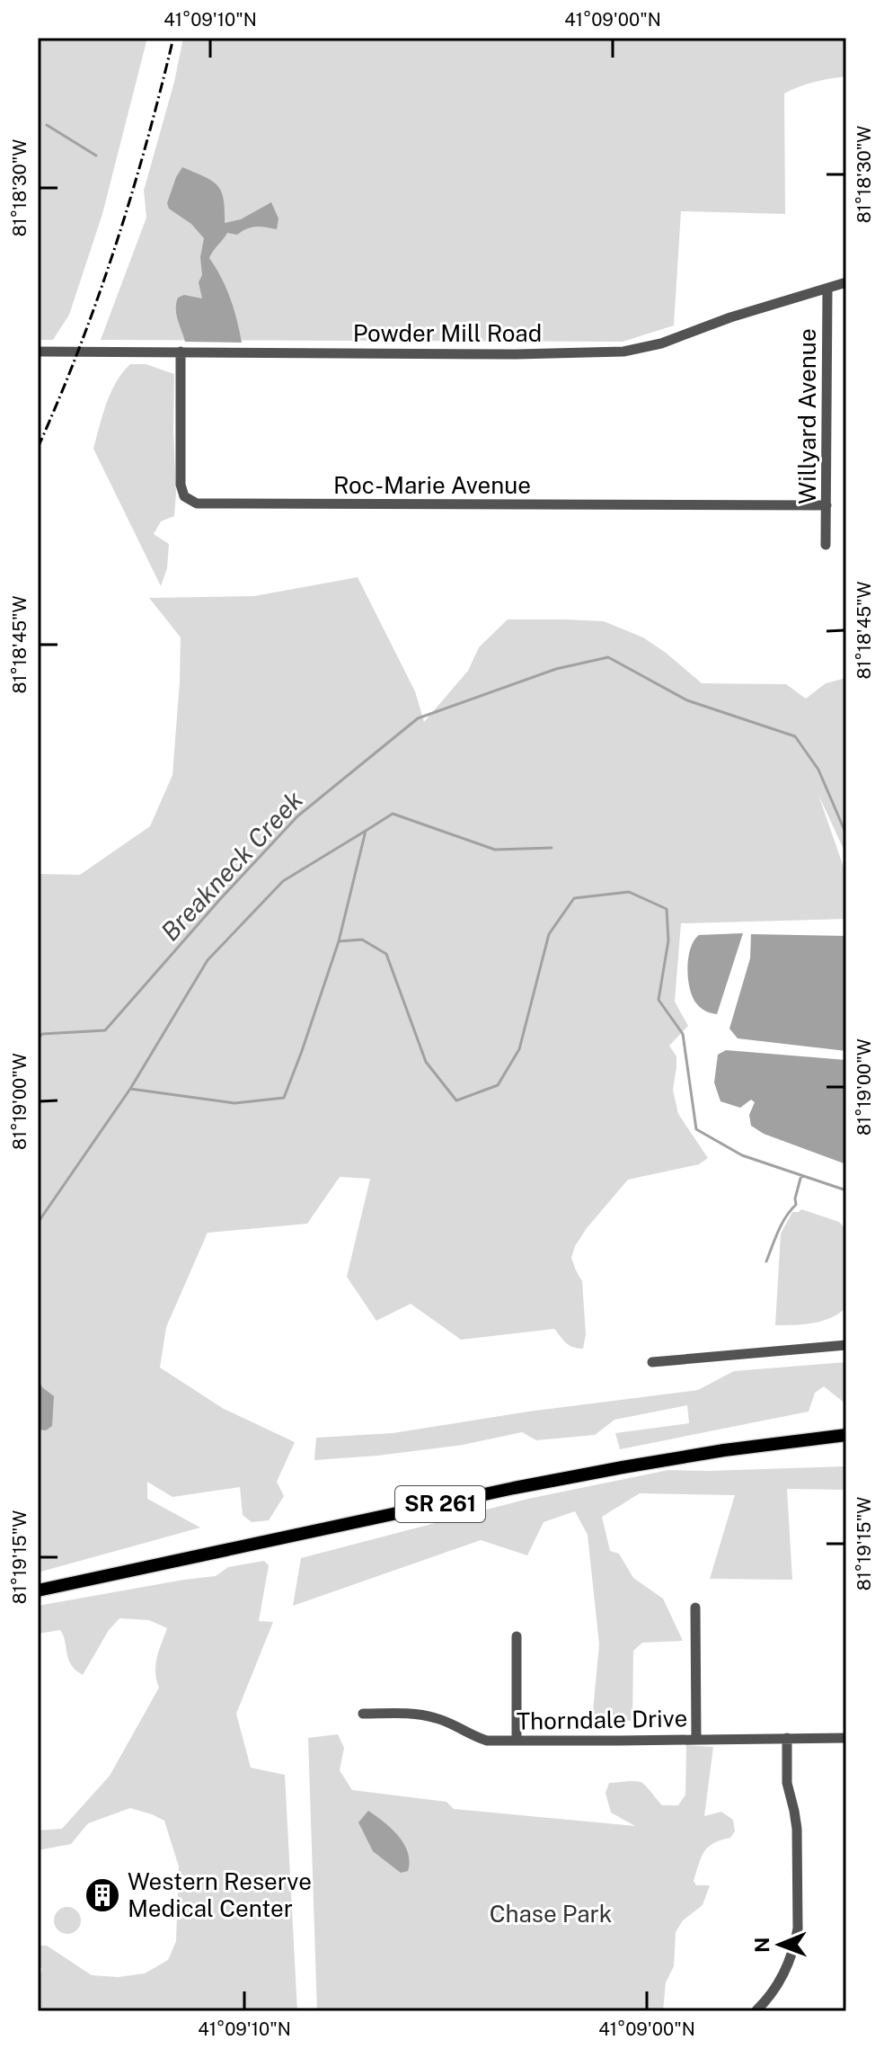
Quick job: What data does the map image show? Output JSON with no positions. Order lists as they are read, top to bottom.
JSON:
{
  "streets": {
    "main road": ["SR 261"],
    "street": [
      "Powder Mill Road",
      "Willyard Avenue",
      "Roc-Marie Avenue",
      "Thorndale Drive"
    ]
  },
  "crossings": [
    ["Powder Mill Road", "Willyard Avenue"],
    ["Powder Mill Road", "Roc-Marie Avenue"],
    ["Willyard Avenue", "Roc-Marie Avenue"]
  ],
  "water": ["Breakneck Creek"],
  "parks": ["Chase Park"],
  "places": {
    "building": ["Western Reserve Medical Center"]
  },
  "north": "left",
  "coordinates": [
    "41°09'10\"N",
    "41°09'00\"N",
    "81°18'30\"W",
    "81°18'45\"W",
    "81°19'00\"W",
    "81°19'15\"W"
  ]
}
